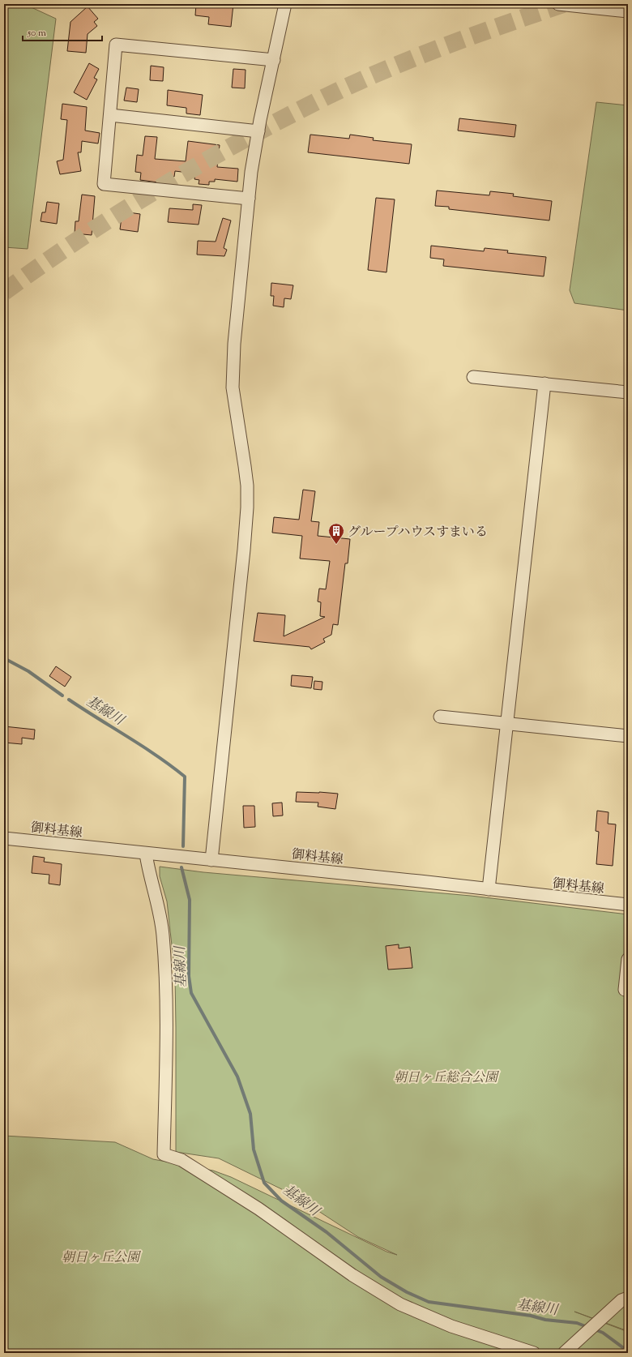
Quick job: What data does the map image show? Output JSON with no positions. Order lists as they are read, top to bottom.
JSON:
{
  "streets": {
    "street": ["御料基線"]
  },
  "water": ["基線川"],
  "parks": ["朝日ヶ丘総合公園", "朝日ヶ丘公園"],
  "places": {
    "building": ["グループハウスすまいる"]
  },
  "scale_bar": "50 m"
}
